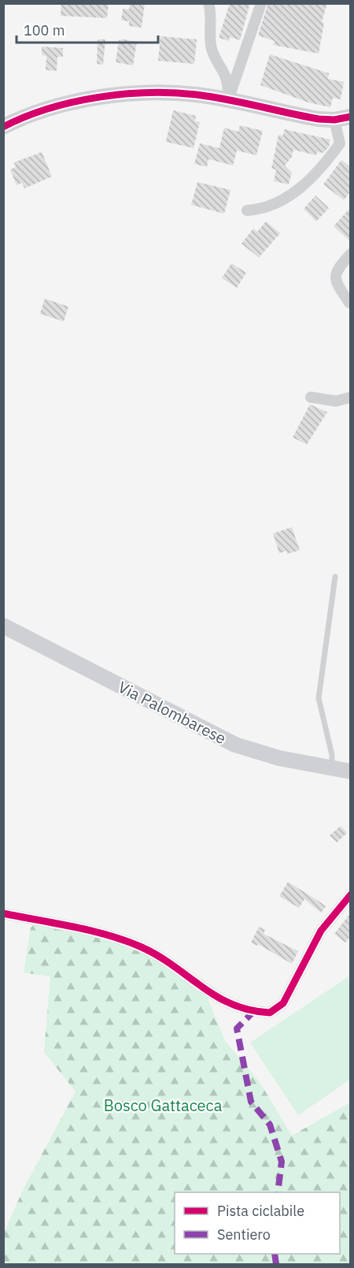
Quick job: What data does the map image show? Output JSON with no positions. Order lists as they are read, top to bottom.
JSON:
{
  "streets": {
    "main road": ["Via Palombarese"]
  },
  "parks": ["Bosco Gattaceca"],
  "legend": ["Pista ciclabile", "Sentiero"],
  "scale_bar": "100 m"
}
